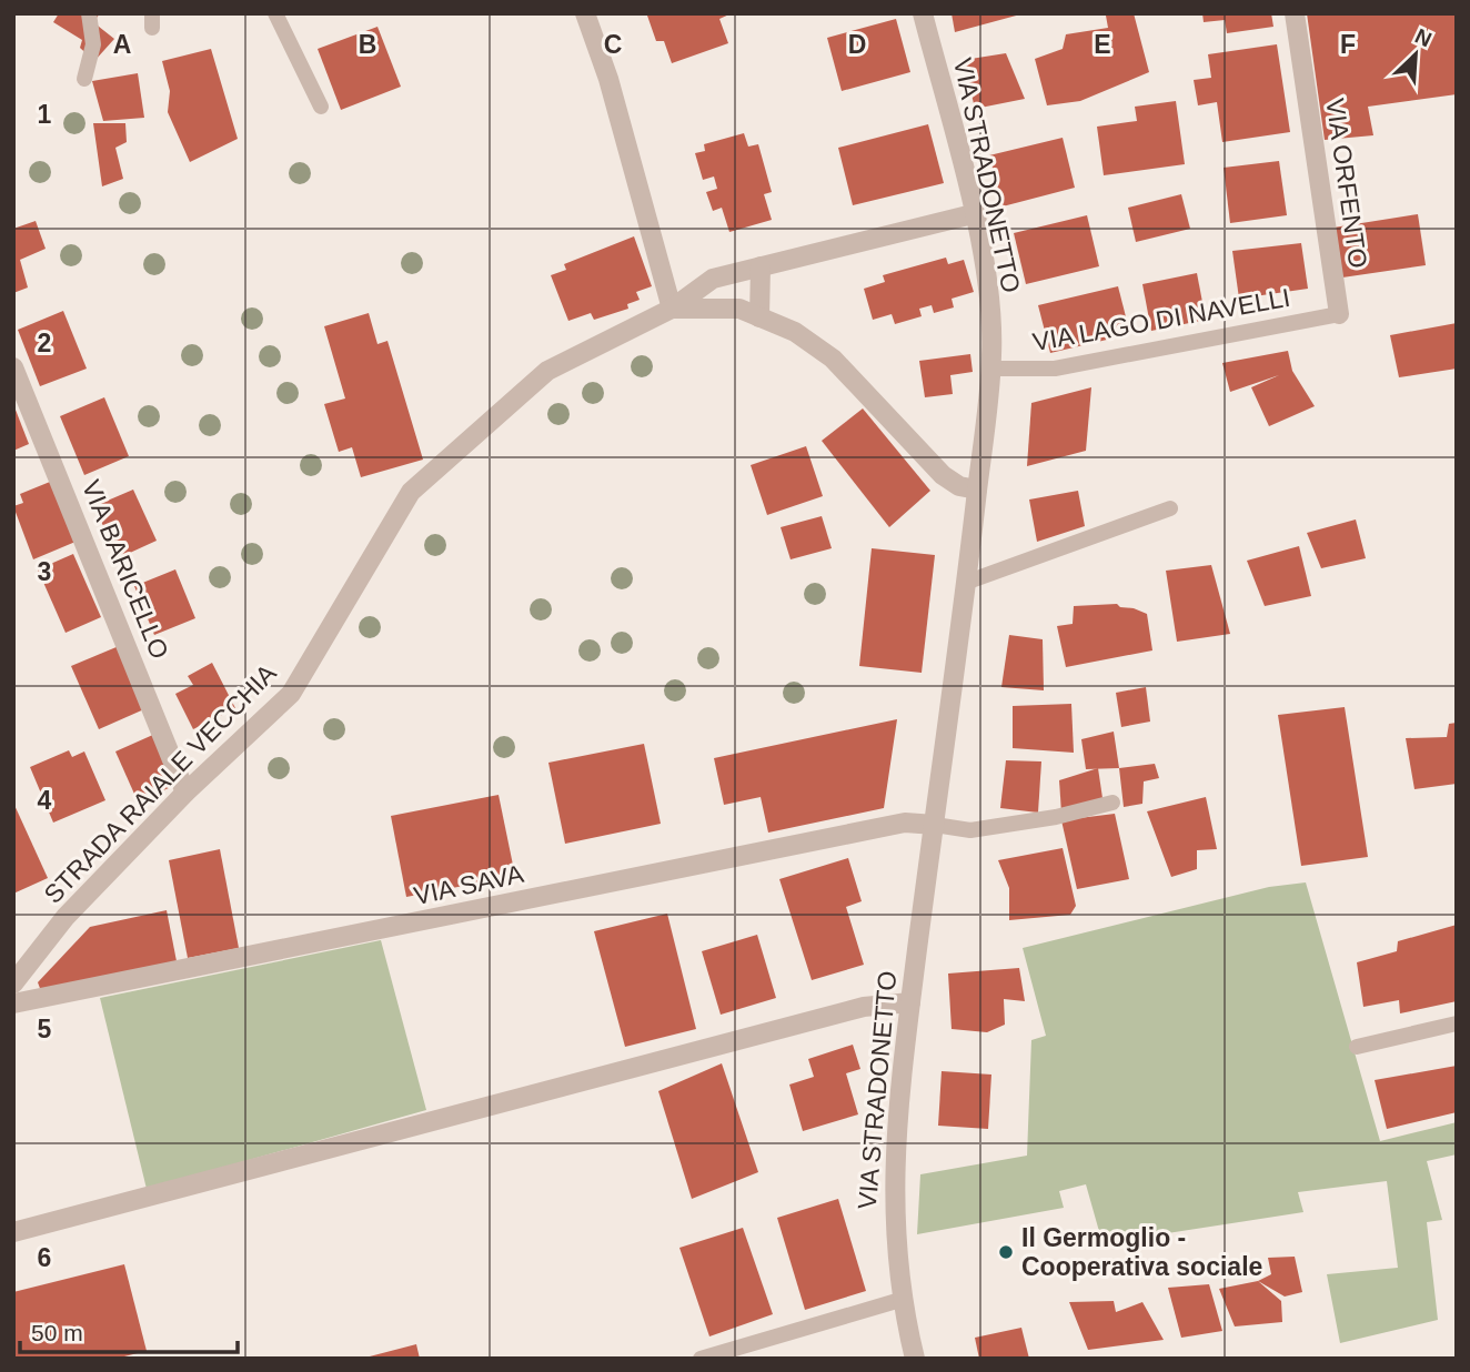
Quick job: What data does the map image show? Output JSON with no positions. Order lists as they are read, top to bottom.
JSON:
{
  "streets": {
    "street": [
      "VIA STRADONETTO",
      "VIA ORFENTO",
      "VIA BARICELLO",
      "STRADA RAIALE VECCHIA",
      "VIA SAVA"
    ],
    "lane": ["VIA LAGO DI NAVELLI"]
  },
  "crossings": [
    ["VIA STRADONETTO", "VIA LAGO DI NAVELLI"],
    ["VIA STRADONETTO", "STRADA RAIALE VECCHIA"],
    ["VIA STRADONETTO", "VIA SAVA"],
    ["VIA ORFENTO", "VIA LAGO DI NAVELLI"],
    ["VIA BARICELLO", "STRADA RAIALE VECCHIA"]
  ],
  "places": ["Il Germoglio - Cooperativa sociale"],
  "scale_bar": "50 m",
  "north": "top right",
  "grid": {
    "columns": [
      "A",
      "B",
      "C",
      "D",
      "E",
      "F"
    ],
    "rows": [
      "1",
      "2",
      "3",
      "4",
      "5",
      "6"
    ]
  }
}
